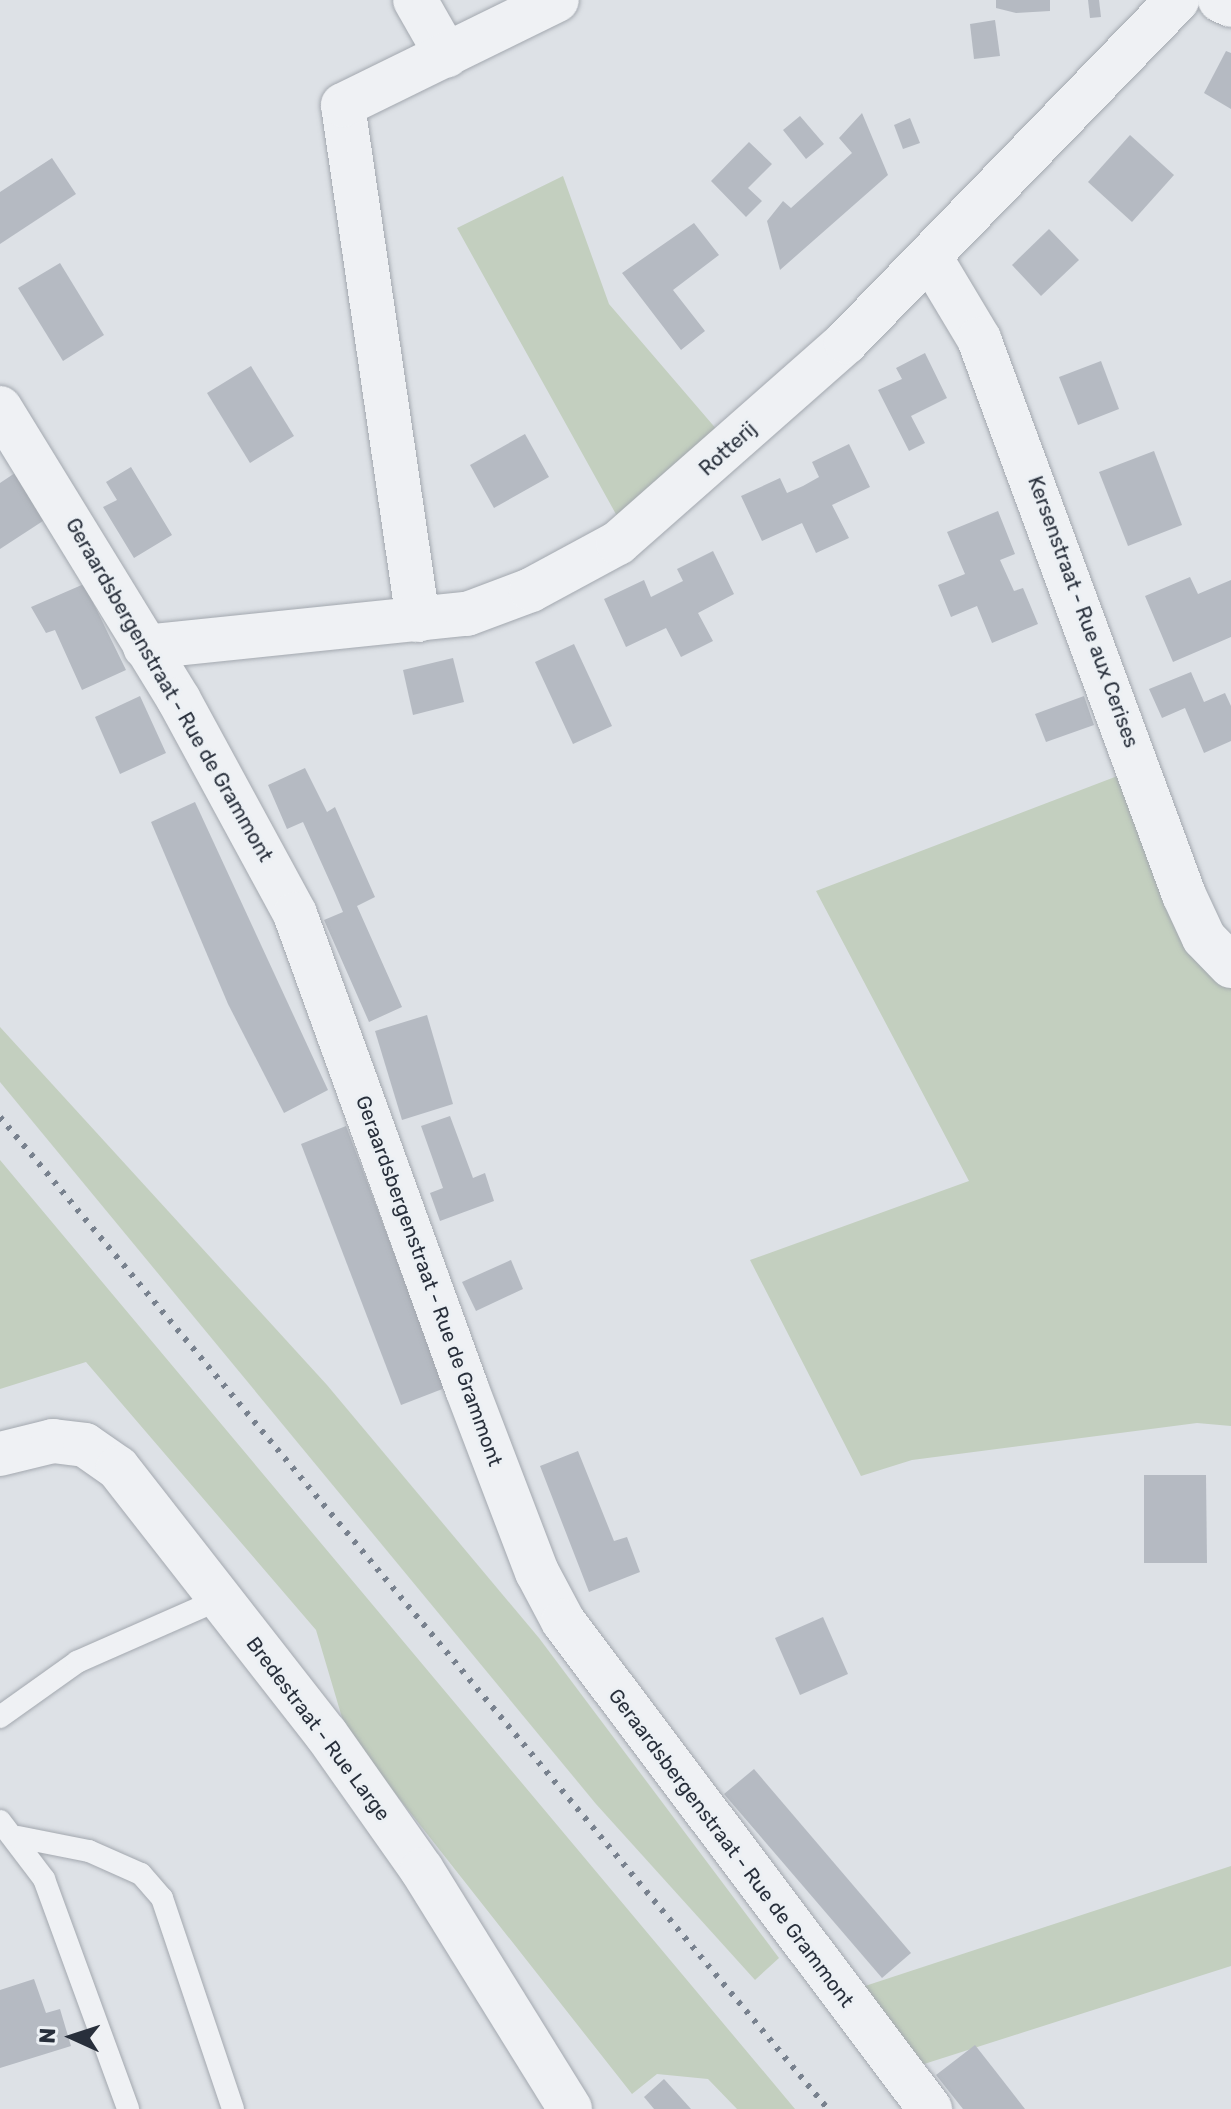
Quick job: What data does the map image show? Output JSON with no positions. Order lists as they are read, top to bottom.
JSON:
{
  "streets": {
    "street": [
      "Rotterij",
      "Kersenstraat - Rue aux Cerises",
      "Geraardsbergenstraat - Rue de Grammont",
      "Bredestraat - Rue Large"
    ]
  },
  "crossings": [
    ["Rotterij", "Kersenstraat - Rue aux Cerises"],
    ["Rotterij", "Geraardsbergenstraat - Rue de Grammont"]
  ],
  "north": "left"
}
